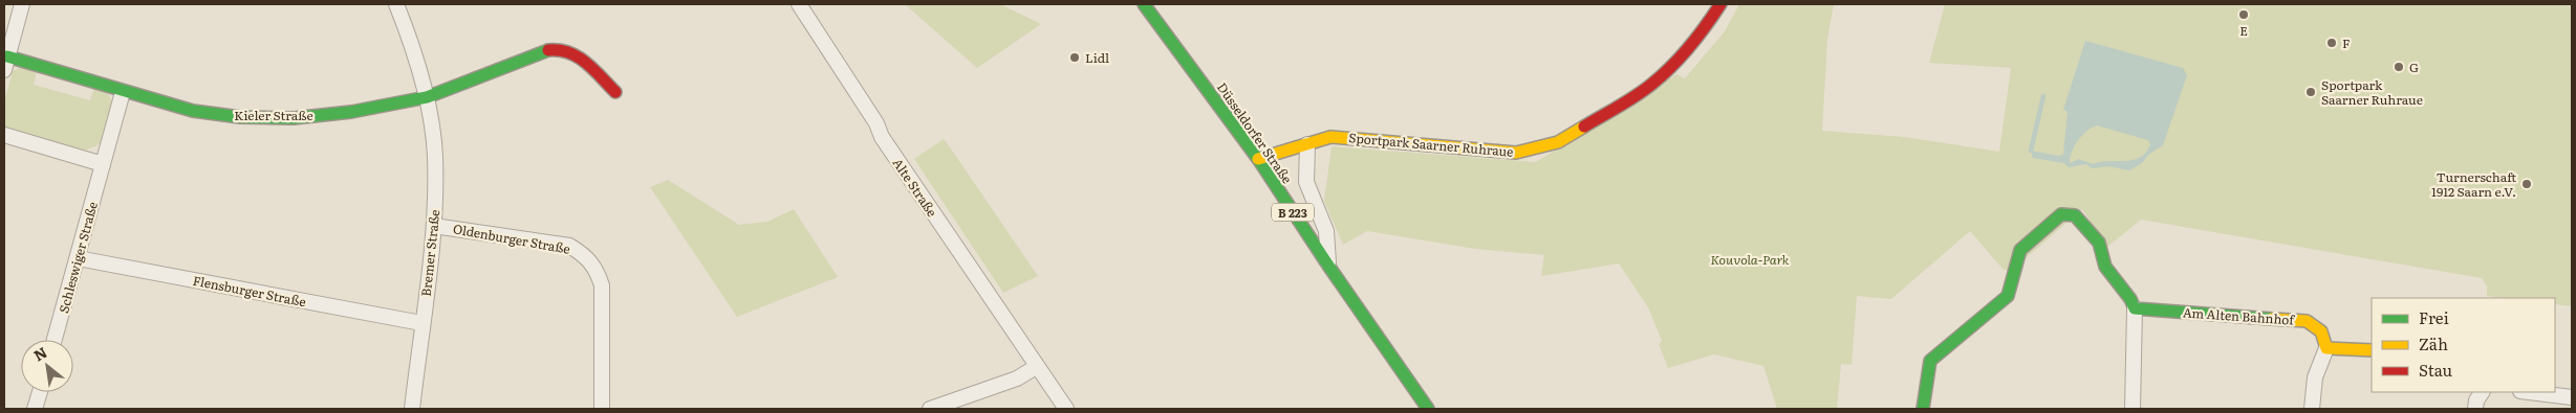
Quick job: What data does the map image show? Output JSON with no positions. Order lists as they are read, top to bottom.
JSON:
{
  "streets": {
    "street": [
      "Kieler Straße",
      "Düsseldorfer Straße",
      "Sportpark Saarner Ruhraue",
      "Alte Straße",
      "B 223",
      "Oldenburger Straße",
      "Bremer Straße",
      "Schleswiger Straße",
      "Flensburger Straße",
      "Am Alten Bahnhof"
    ]
  },
  "crossings": [
    ["Kieler Straße", "Bremer Straße"],
    ["Düsseldorfer Straße", "Sportpark Saarner Ruhraue"],
    ["Oldenburger Straße", "Bremer Straße"],
    ["Bremer Straße", "Flensburger Straße"],
    ["Schleswiger Straße", "Flensburger Straße"]
  ],
  "parks": ["Kouvola-Park"],
  "places": [
    "E",
    "F",
    "Lidl",
    "G",
    "Sportpark Saarner Ruhraue",
    "Turnerschaft 1912 Saarn e.V."
  ],
  "legend": ["Frei", "Zäh", "Stau"],
  "north": "top left"
}
